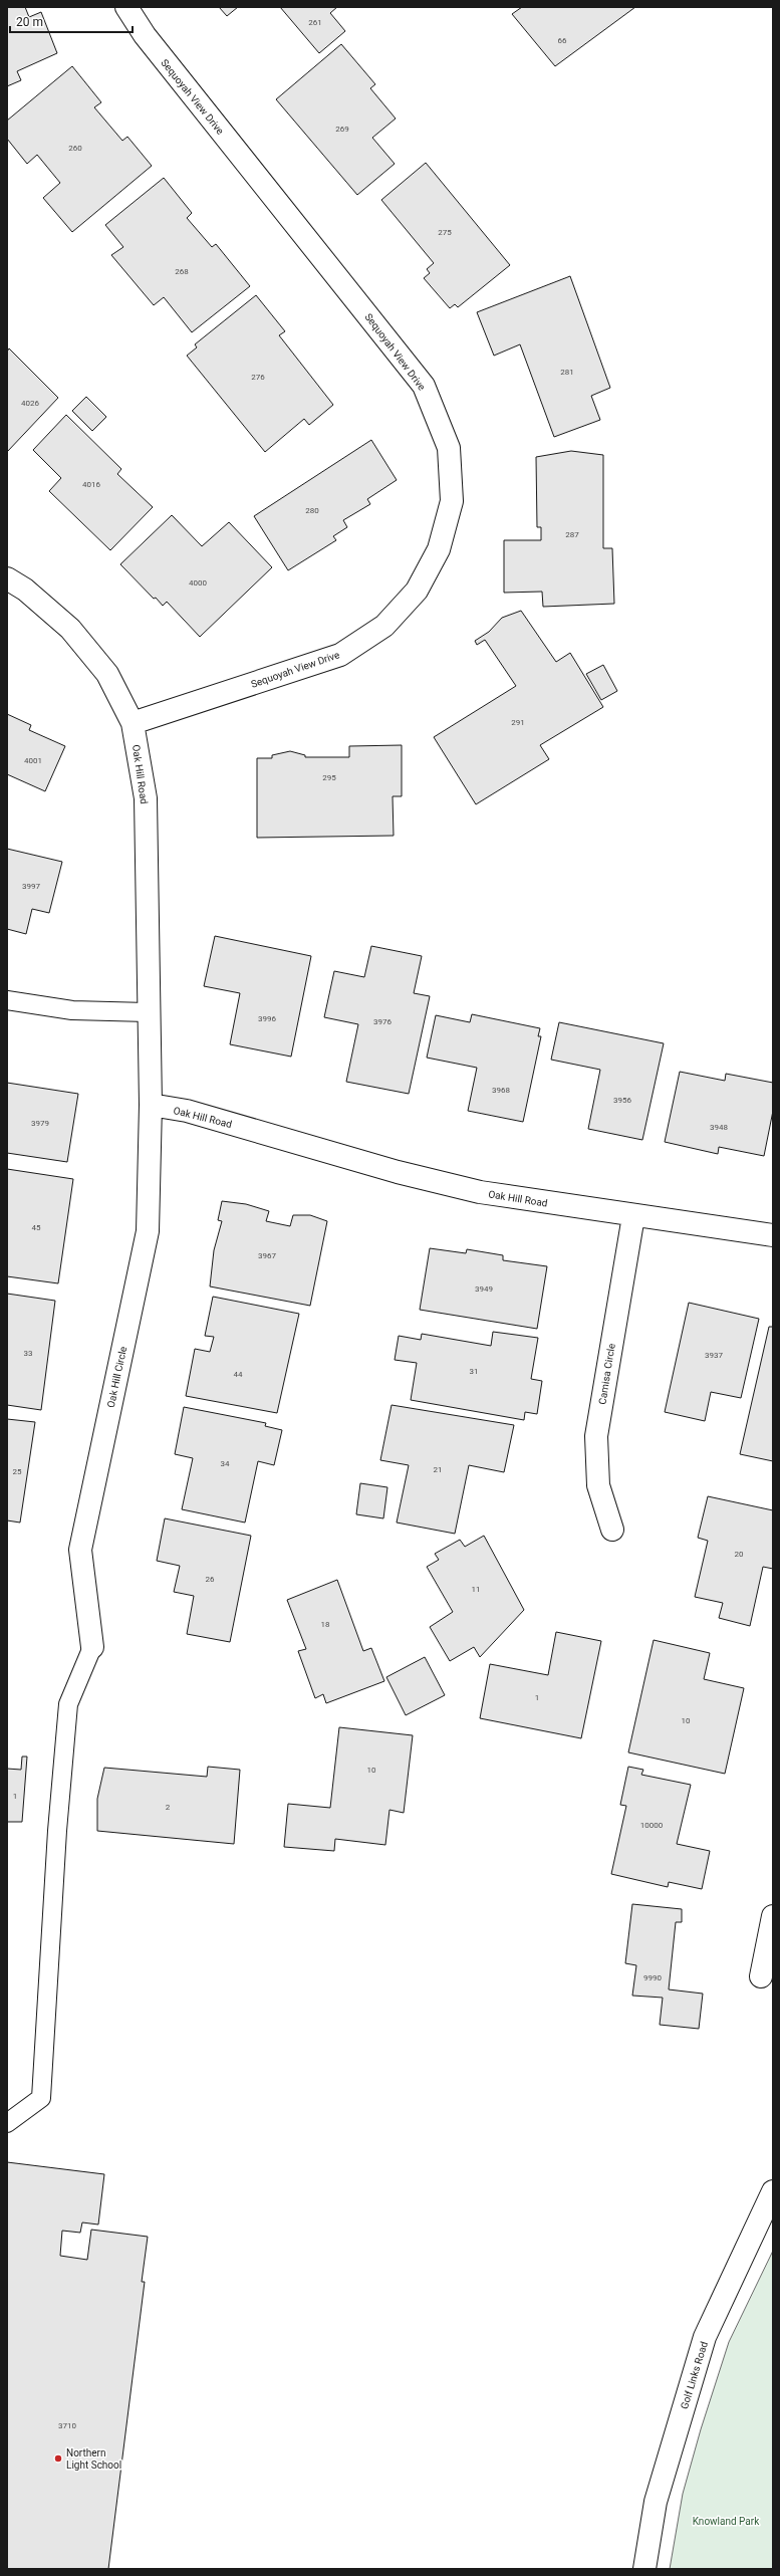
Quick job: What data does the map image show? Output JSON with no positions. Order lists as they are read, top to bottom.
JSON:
{
  "streets": {
    "street": [
      "Sequoyah View Drive",
      "Oak Hill Road",
      "Camisa Circle",
      "Oak Hill Circle",
      "Golf Links Road"
    ]
  },
  "crossings": [
    ["Sequoyah View Drive", "Oak Hill Road"],
    ["Oak Hill Road", "Camisa Circle"],
    ["Oak Hill Road", "Oak Hill Circle"]
  ],
  "parks": ["Knowland Park"],
  "places": ["Northern Light School"],
  "house_numbers": [
    "261",
    "66",
    "269",
    "260",
    "275",
    "268",
    "281",
    "276",
    "4026",
    "4016",
    "280",
    "287",
    "4000",
    "291",
    "4001",
    "295",
    "3997",
    "3996",
    "3976",
    "3968",
    "3956",
    "3979",
    "3948",
    "45",
    "3967",
    "3949",
    "33",
    "3937",
    "31",
    "44",
    "34",
    "21",
    "25",
    "20",
    "26",
    "11",
    "18",
    "1",
    "10",
    "10",
    "1",
    "2",
    "10000",
    "9990",
    "3710"
  ],
  "scale_bar": "20 m"
}
